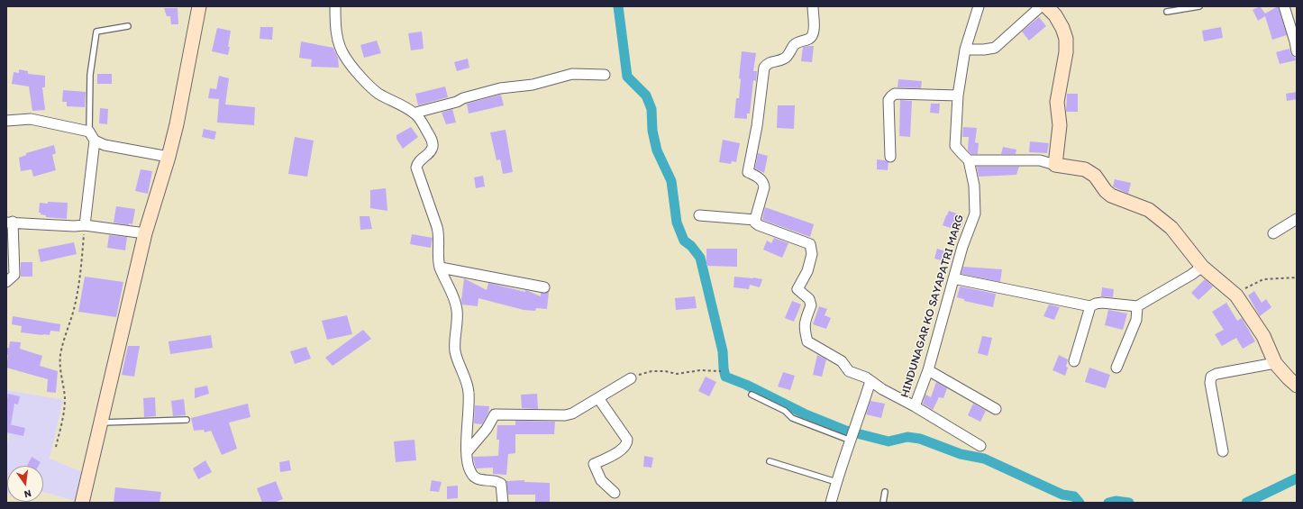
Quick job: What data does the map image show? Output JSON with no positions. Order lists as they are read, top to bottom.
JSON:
{
  "streets": {
    "street": ["HINDUNAGAR KO SAYAPATRI MARG"]
  },
  "north": "bottom"
}
